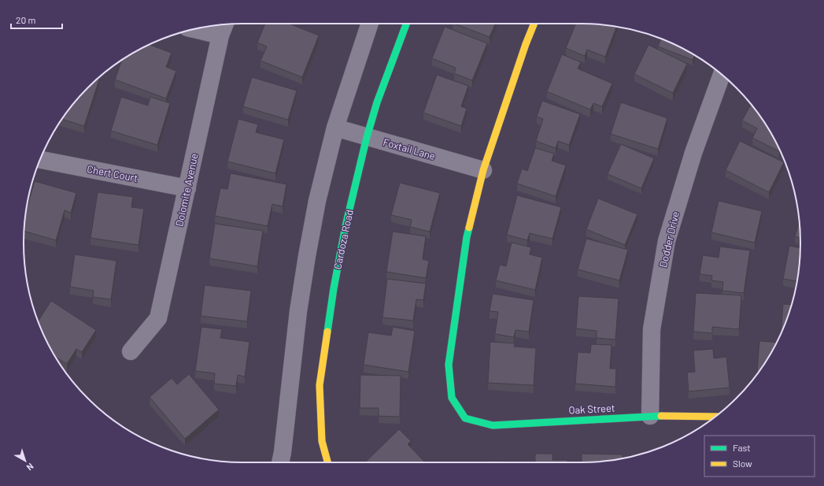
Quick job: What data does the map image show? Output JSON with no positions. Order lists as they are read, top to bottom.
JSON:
{
  "streets": {
    "street": [
      "Foxtail Lane",
      "Chert Court",
      "Dolomite Avenue",
      "Cardoza Road",
      "Dodder Drive",
      "Oak Street"
    ]
  },
  "crossings": [
    ["Foxtail Lane", "Cardoza Road"],
    ["Foxtail Lane", "Oak Street"],
    ["Chert Court", "Dolomite Avenue"],
    ["Dodder Drive", "Oak Street"]
  ],
  "legend": ["Fast", "Slow"],
  "scale_bar": "20 m",
  "north": "bottom right"
}
